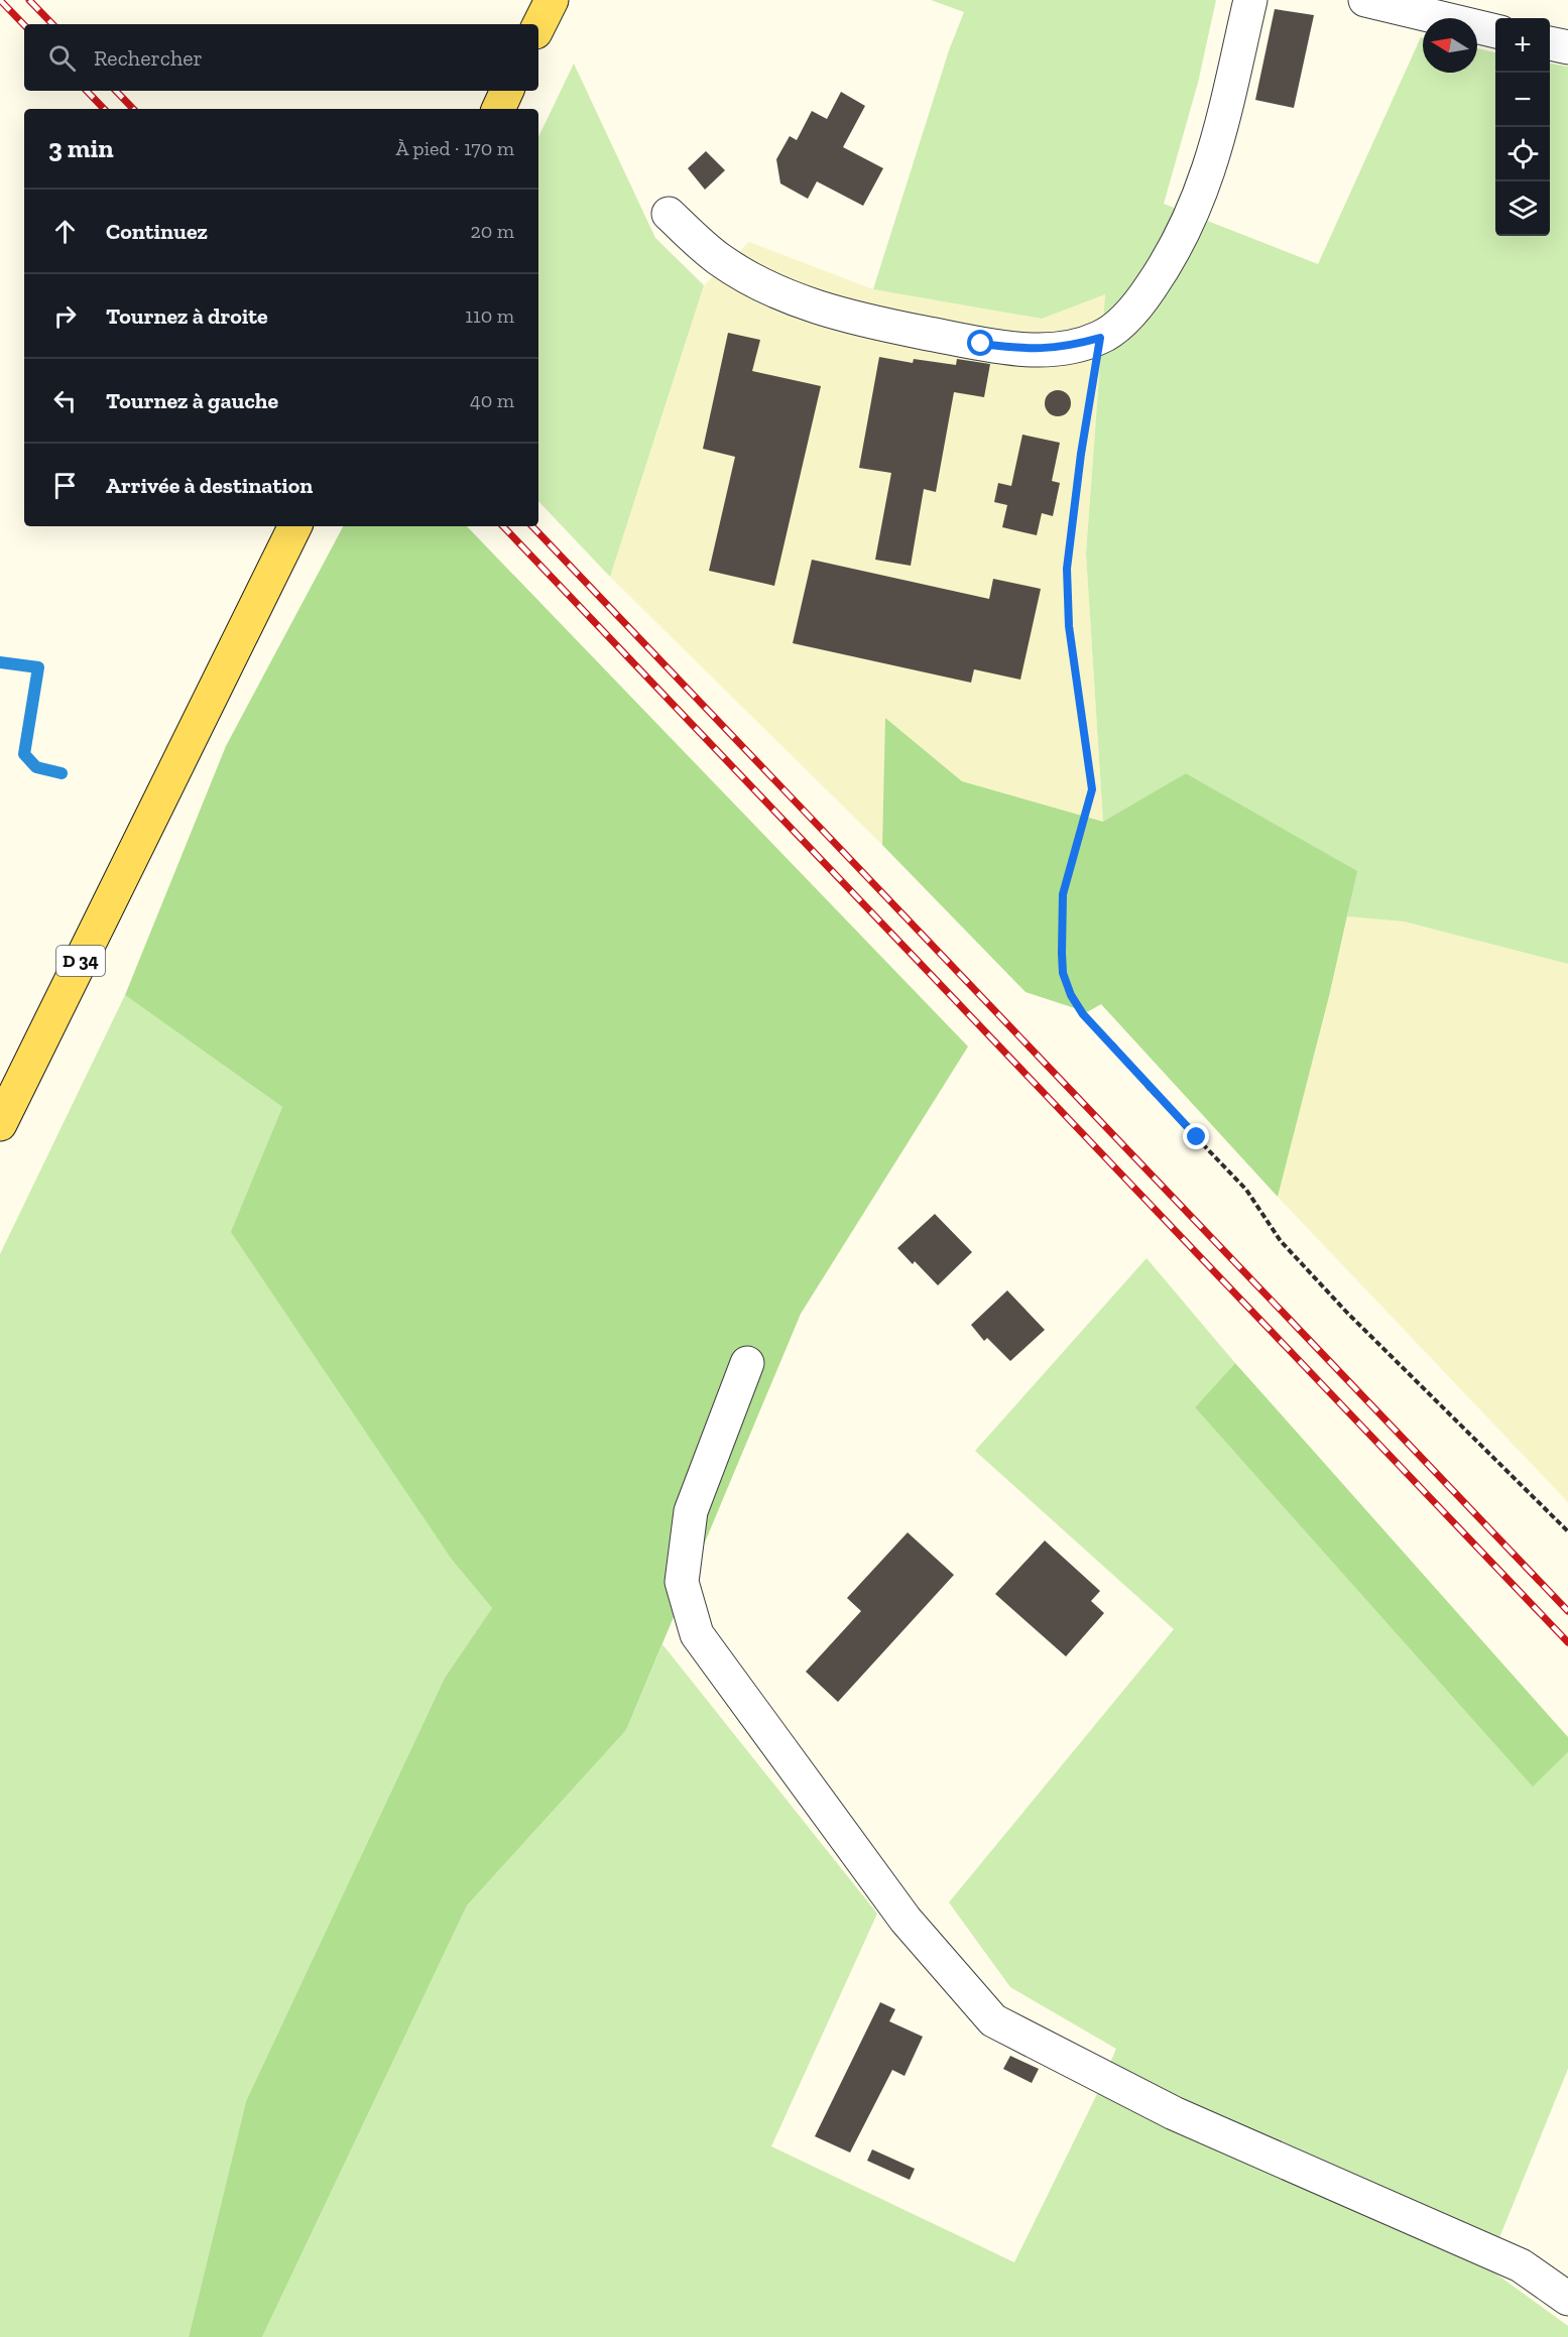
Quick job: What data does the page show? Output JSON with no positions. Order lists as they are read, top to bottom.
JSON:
{
  "streets": {
    "main road": ["D 34"]
  },
  "north": "left",
  "page": {
    "map_buttons": ["+", "−"],
    "search": "Rechercher",
    "heading": ["3 min", "À pied · 170 m"],
    "list": [
      ["Continuez", "20 m"],
      ["Tournez à droite", "110 m"],
      ["Tournez à gauche", "40 m"],
      "Arrivée à destination"
    ]
  }
}
